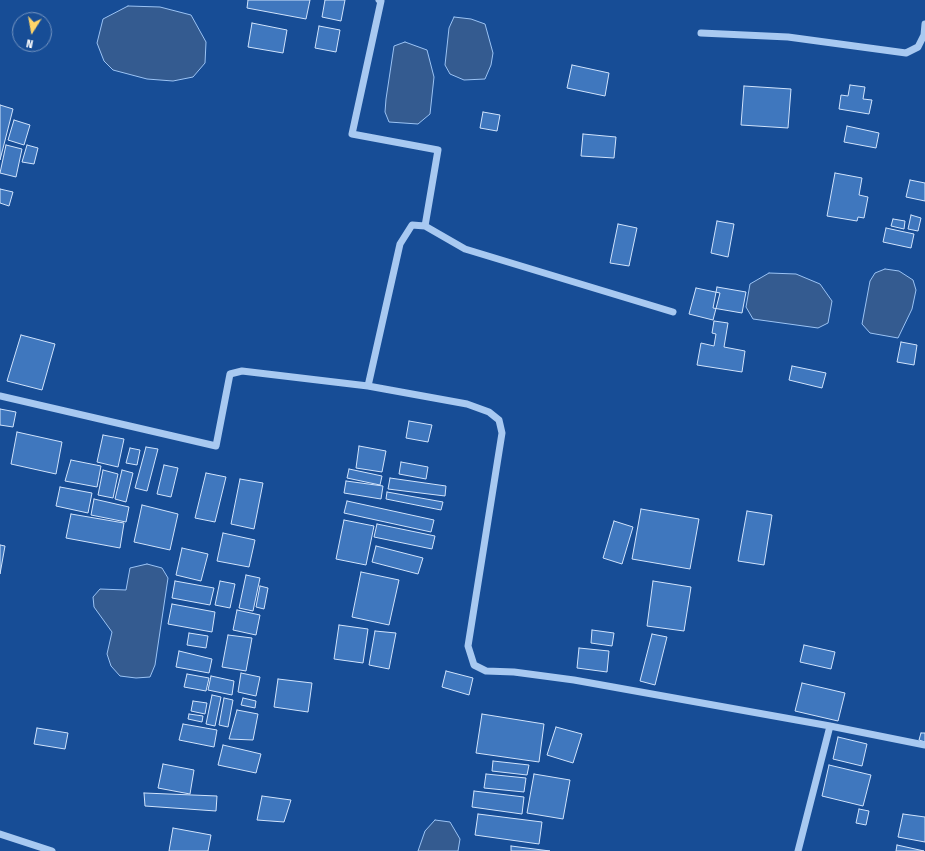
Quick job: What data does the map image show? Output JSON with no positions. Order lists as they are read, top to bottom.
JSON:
{
  "north": "bottom"
}
